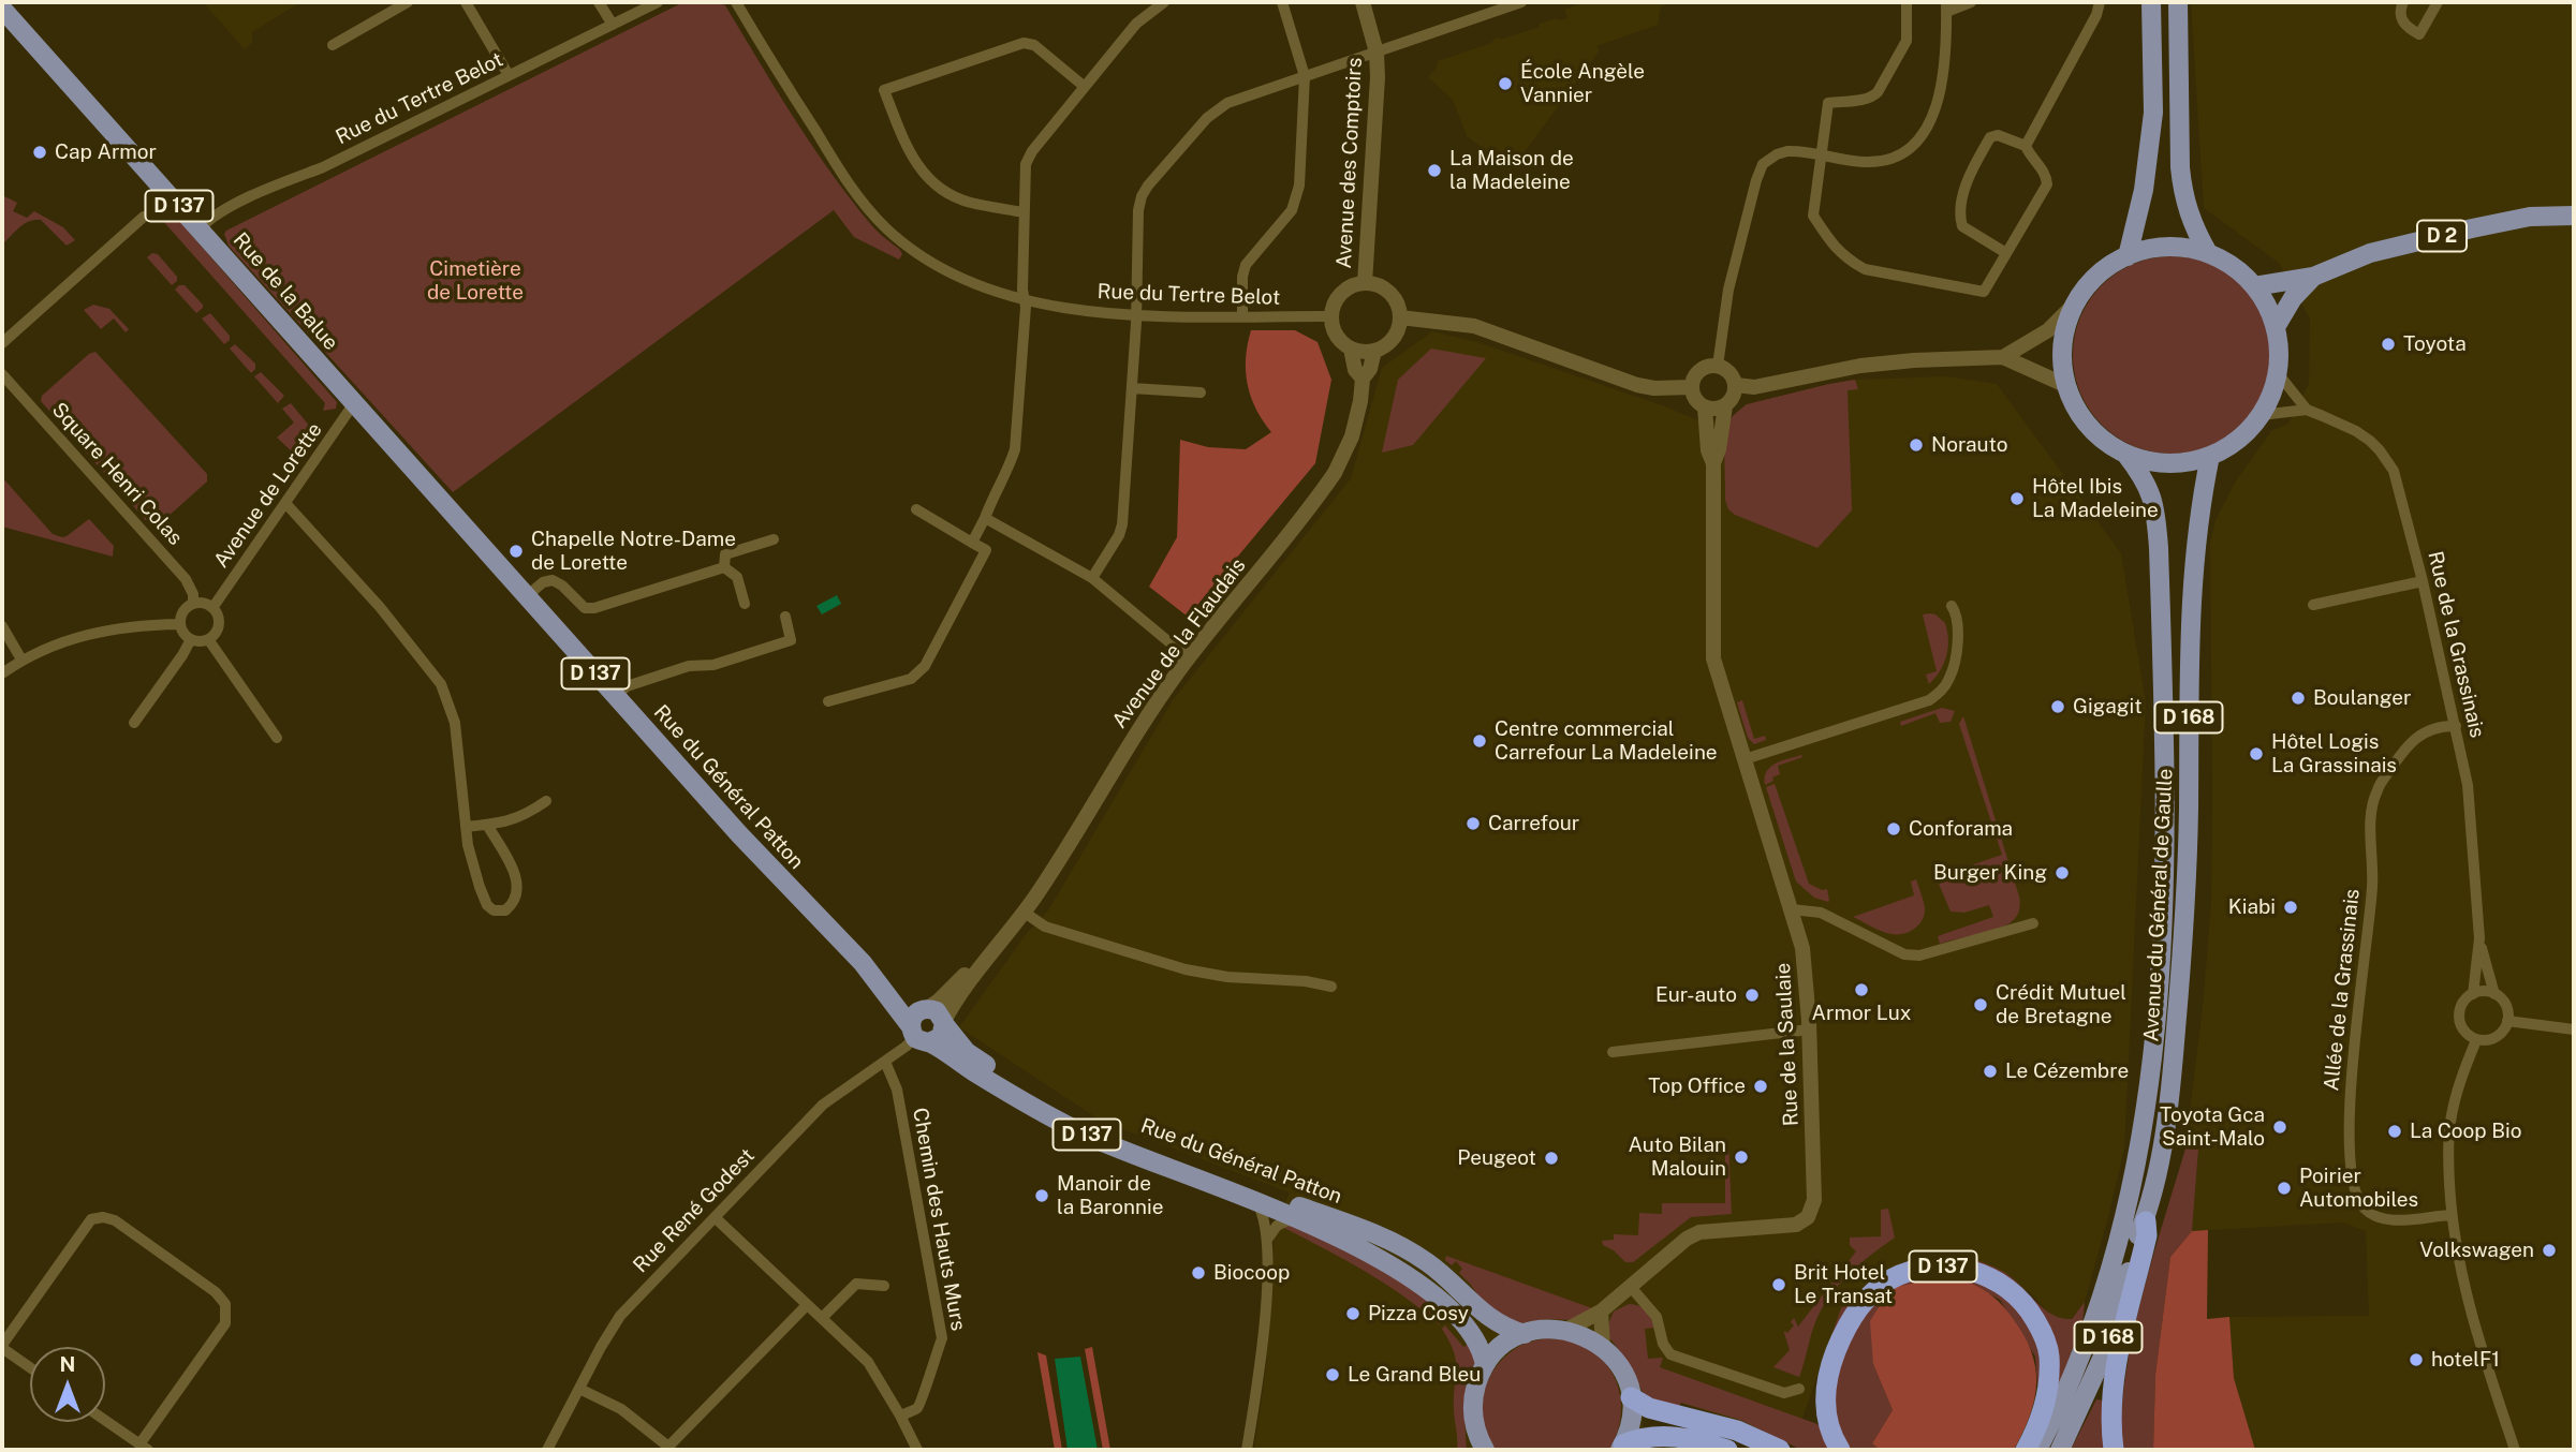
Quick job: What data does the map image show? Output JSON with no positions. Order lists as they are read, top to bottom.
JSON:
{
  "streets": {
    "highway": ["D 137"],
    "main road": [
      "D 2",
      "Rue de la Balue",
      "D 168",
      "Rue du Général Patton",
      "Avenue du Général de Gaulle"
    ],
    "street": [
      "Rue du Tertre Belot",
      "Avenue des Comptoirs",
      "Square Henri Colas",
      "Avenue de Lorette",
      "Avenue de la Flaudais",
      "Rue de la Grassinais",
      "Allée de la Grassinais",
      "Rue de la Saulaie",
      "Rue René Godest",
      "Chemin des Hauts Murs"
    ]
  },
  "crossings": [
    ["Rue du Tertre Belot", "Avenue des Comptoirs"],
    ["Rue du Tertre Belot", "Rue de la Balue"],
    ["Rue du Tertre Belot", "Avenue de la Flaudais"],
    ["Avenue des Comptoirs", "Avenue de la Flaudais"],
    ["D 2", "Rue de la Grassinais"],
    ["D 2", "Avenue du Général de Gaulle"],
    ["Rue de la Balue", "Avenue de Lorette"],
    ["Rue de la Balue", "Rue du Général Patton"],
    ["Square Henri Colas", "Avenue de Lorette"],
    ["Avenue de Lorette", "Rue du Général Patton"],
    ["Avenue de la Flaudais", "Rue du Général Patton"],
    ["Avenue de la Flaudais", "Rue René Godest"],
    ["Rue de la Grassinais", "Avenue du Général de Gaulle"],
    ["Rue de la Grassinais", "Allée de la Grassinais"],
    ["D 168", "Avenue du Général de Gaulle"],
    ["Rue du Général Patton", "Rue René Godest"],
    ["Rue René Godest", "Chemin des Hauts Murs"]
  ],
  "parks": ["Cimetière de Lorette"],
  "places": [
    "École Angèle Vannier",
    "Cap Armor",
    "La Maison de la Madeleine",
    "Toyota",
    "Norauto",
    "Hôtel Ibis La Madeleine",
    "Chapelle Notre-Dame de Lorette",
    "Boulanger",
    "Gigagit",
    "Centre commercial Carrefour La Madeleine",
    "Hôtel Logis La Grassinais",
    "Carrefour",
    "Conforama",
    "Burger King",
    "Kiabi",
    "Armor Lux",
    "Eur-auto",
    "Crédit Mutuel de Bretagne",
    "Le Cézembre",
    "Top Office",
    "Toyota Gca Saint-Malo",
    "La Coop Bio",
    "Auto Bilan Malouin",
    "Peugeot",
    "Poirier Automobiles",
    "Manoir de la Baronnie",
    "Volkswagen",
    "Biocoop",
    "Brit Hotel Le Transat",
    "Pizza Cosy",
    "hotelF1",
    "Le Grand Bleu"
  ],
  "north": "top"
}
